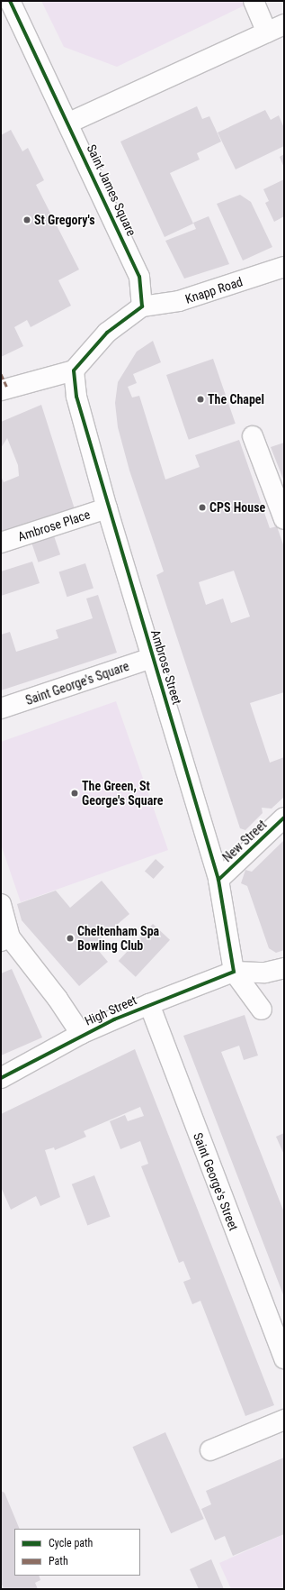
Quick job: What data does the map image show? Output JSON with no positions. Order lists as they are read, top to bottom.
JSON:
{
  "streets": {
    "street": [
      "Saint James Square",
      "Knapp Road",
      "Ambrose Place",
      "Ambrose Street",
      "Saint George's Square",
      "New Street",
      "High Street",
      "Saint George's Street"
    ]
  },
  "crossings": [
    ["Saint James Square", "Knapp Road"],
    ["Ambrose Place", "Ambrose Street"],
    ["Ambrose Street", "Saint George's Square"],
    ["Ambrose Street", "New Street"],
    ["Ambrose Street", "High Street"],
    ["High Street", "Saint George's Street"]
  ],
  "places": [
    "St Gregory's",
    "The Chapel",
    "CPS House",
    "The Green, St George's Square",
    "Cheltenham Spa Bowling Club"
  ],
  "legend": ["Cycle path", "Path"]
}
